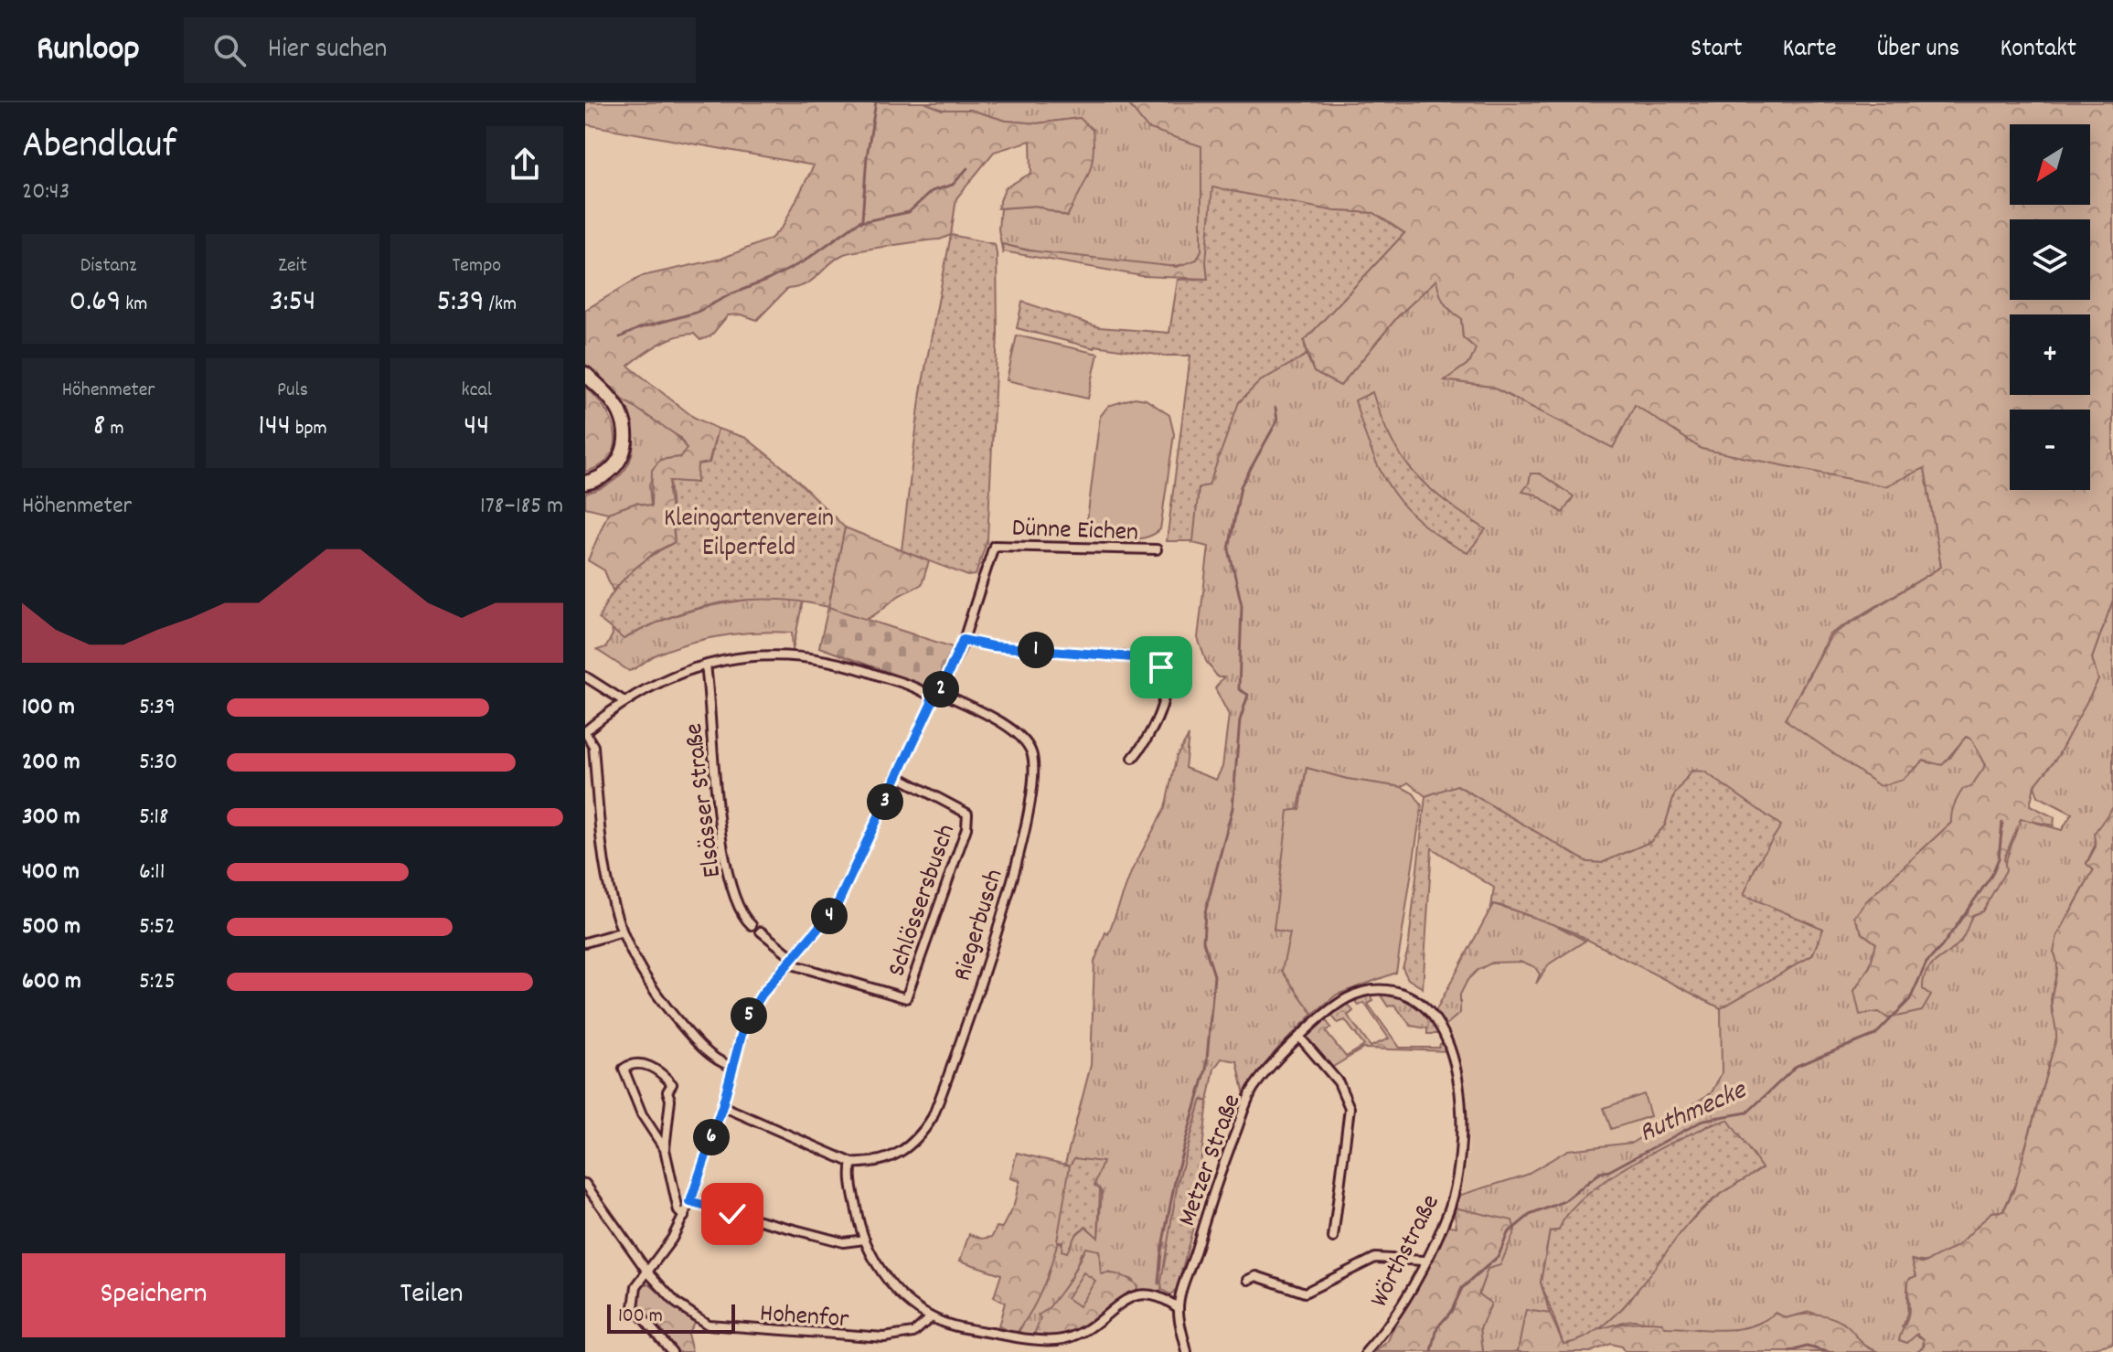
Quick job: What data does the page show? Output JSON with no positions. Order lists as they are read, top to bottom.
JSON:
{
  "streets": {
    "street": [
      "Dünne Eichen",
      "Elsässer Straße",
      "Schlössersbusch",
      "Riegerbusch",
      "Metzer Straße",
      "Wörthstraße",
      "Hohenfor"
    ]
  },
  "crossings": [
    ["Metzer Straße", "Wörthstraße"]
  ],
  "water": ["Ruthmecke"],
  "parks": ["Kleingartenverein Eilperfeld"],
  "scale_bar": "100 m",
  "north": "bottom left",
  "page": {
    "header": "Runloop",
    "search": "Hier suchen",
    "nav": [
      "Start",
      "Karte",
      "Über uns",
      "Kontakt"
    ],
    "heading": ["Abendlauf", "20:43"],
    "map_buttons": ["+", "−"],
    "stats": [
      ["Distanz", "0.69 km"],
      ["Zeit", "3:54"],
      ["Tempo", "5:39 /km"],
      ["Höhenmeter", "8 m"],
      ["Puls", "144 bpm"],
      ["kcal", "44"]
    ],
    "chart": ["Höhenmeter", "178–185 m"],
    "pins": [
      "1",
      "2",
      "3",
      "4",
      "5",
      "6"
    ],
    "list": [
      {
        "name": "100 m",
        "note": "5:39"
      },
      {
        "name": "200 m",
        "note": "5:30"
      },
      {
        "name": "300 m",
        "note": "5:18"
      },
      {
        "name": "400 m",
        "note": "6:11"
      },
      {
        "name": "500 m",
        "note": "5:52"
      },
      {
        "name": "600 m",
        "note": "5:25"
      }
    ],
    "buttons": ["Speichern", "Teilen"],
    "scale": "100 m"
  }
}
